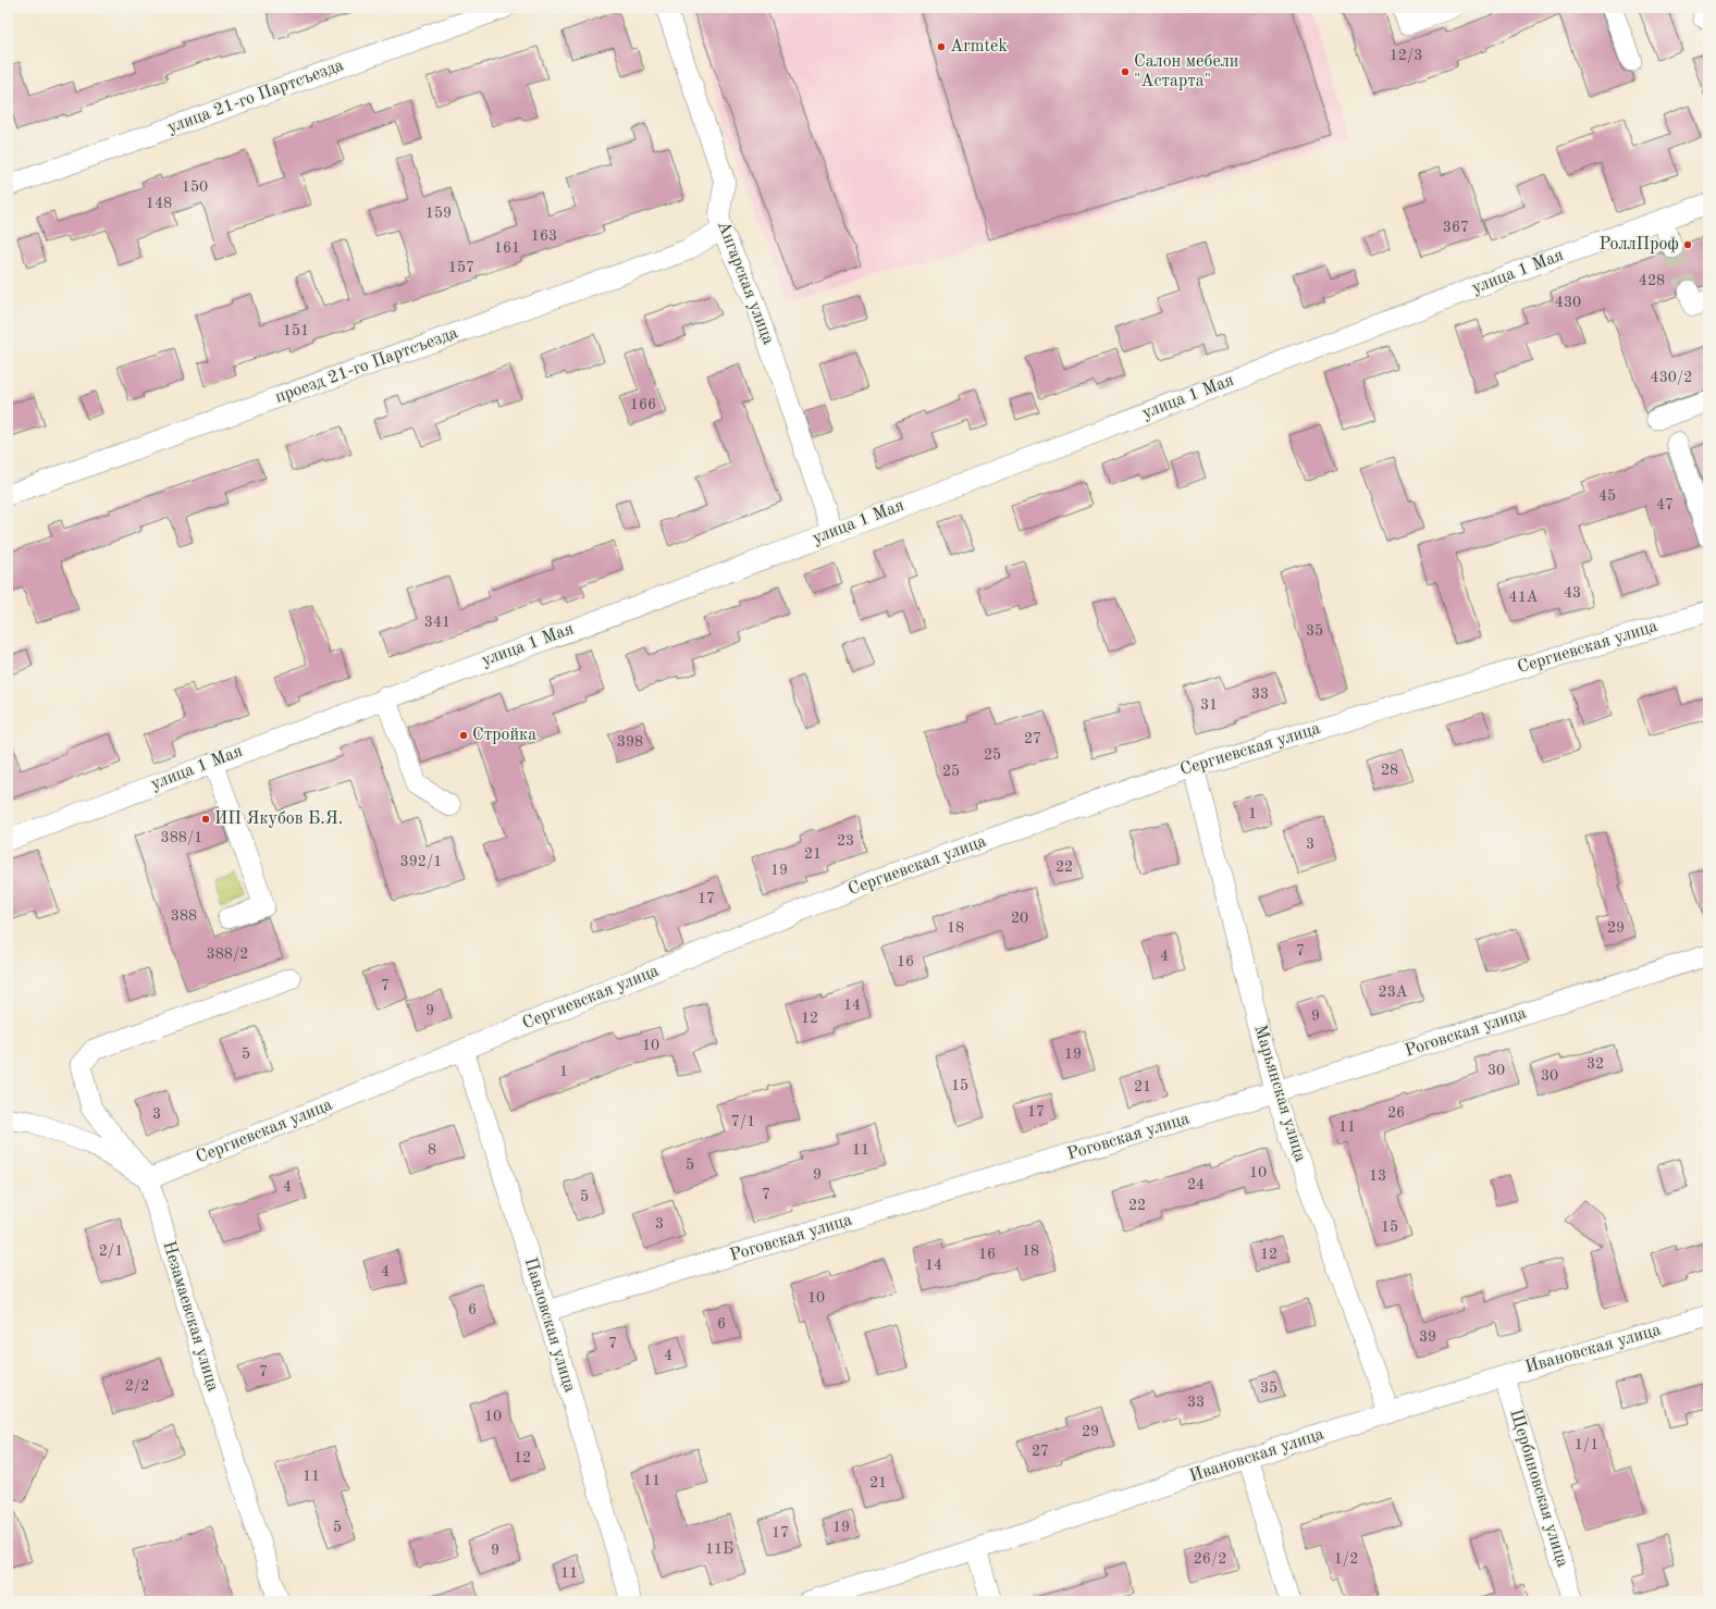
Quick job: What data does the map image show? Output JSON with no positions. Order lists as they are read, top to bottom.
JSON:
{
  "streets": {
    "street": [
      "улица 21-го Партсъезда",
      "улица 1 Мая",
      "Ангарская улица",
      "проезд 21-го Партсъезда",
      "Сергиевская улица",
      "Роговская улица",
      "Марьянская улица",
      "Незамаевская улица",
      "Павловская улица",
      "Ивановская улица",
      "Щербиновская улица"
    ]
  },
  "crossings": [
    ["улица 1 Мая", "Ангарская улица"],
    ["Ангарская улица", "проезд 21-го Партсъезда"],
    ["Сергиевская улица", "Марьянская улица"],
    ["Сергиевская улица", "Незамаевская улица"],
    ["Сергиевская улица", "Павловская улица"],
    ["Роговская улица", "Марьянская улица"],
    ["Роговская улица", "Павловская улица"],
    ["Марьянская улица", "Ивановская улица"],
    ["Ивановская улица", "Щербиновская улица"]
  ],
  "places": [
    "Armtek",
    "Салон мебели \"Астарта\"",
    "РоллПроф",
    "Стройка",
    "ИП Якубов Б.Я."
  ],
  "house_numbers": [
    "12/3",
    "150",
    "148",
    "159",
    "367",
    "163",
    "161",
    "157",
    "428",
    "430",
    "151",
    "430/2",
    "166",
    "45",
    "47",
    "43",
    "41А",
    "341",
    "35",
    "33",
    "31",
    "27",
    "398",
    "25",
    "28",
    "25",
    "1",
    "388/1",
    "23",
    "3",
    "21",
    "392/1",
    "22",
    "19",
    "17",
    "388",
    "20",
    "18",
    "29",
    "7",
    "388/2",
    "4",
    "16",
    "7",
    "23А",
    "14",
    "9",
    "9",
    "12",
    "10",
    "5",
    "19",
    "32",
    "30",
    "1",
    "30",
    "15",
    "21",
    "17",
    "26",
    "3",
    "7/1",
    "11",
    "8",
    "11",
    "5",
    "10",
    "9",
    "13",
    "24",
    "4",
    "7",
    "5",
    "22",
    "3",
    "15",
    "2/1",
    "18",
    "16",
    "12",
    "14",
    "4",
    "10",
    "6",
    "6",
    "39",
    "7",
    "4",
    "7",
    "2/2",
    "35",
    "33",
    "10",
    "29",
    "1/1",
    "27",
    "12",
    "11",
    "11",
    "21",
    "5",
    "19",
    "17",
    "11Б",
    "9",
    "26/2",
    "1/2",
    "11"
  ]
}
